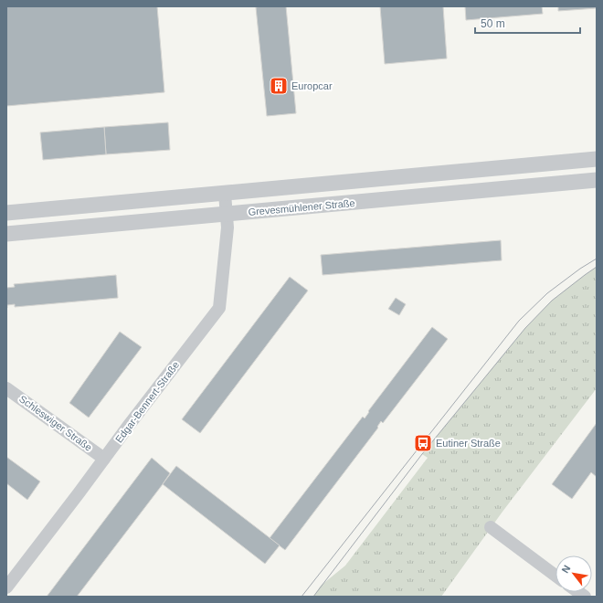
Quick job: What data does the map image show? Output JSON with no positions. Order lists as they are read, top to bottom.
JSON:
{
  "streets": {
    "street": ["Grevesmühlener Straße", "Edgar-Bennert-Straße", "Schleswiger Straße"]
  },
  "crossings": [
    ["Grevesmühlener Straße", "Edgar-Bennert-Straße"],
    ["Edgar-Bennert-Straße", "Schleswiger Straße"]
  ],
  "places": {
    "building": ["Europcar"],
    "bus stop": ["Eutiner Straße"]
  },
  "scale_bar": "50 m",
  "north": "top left"
}
